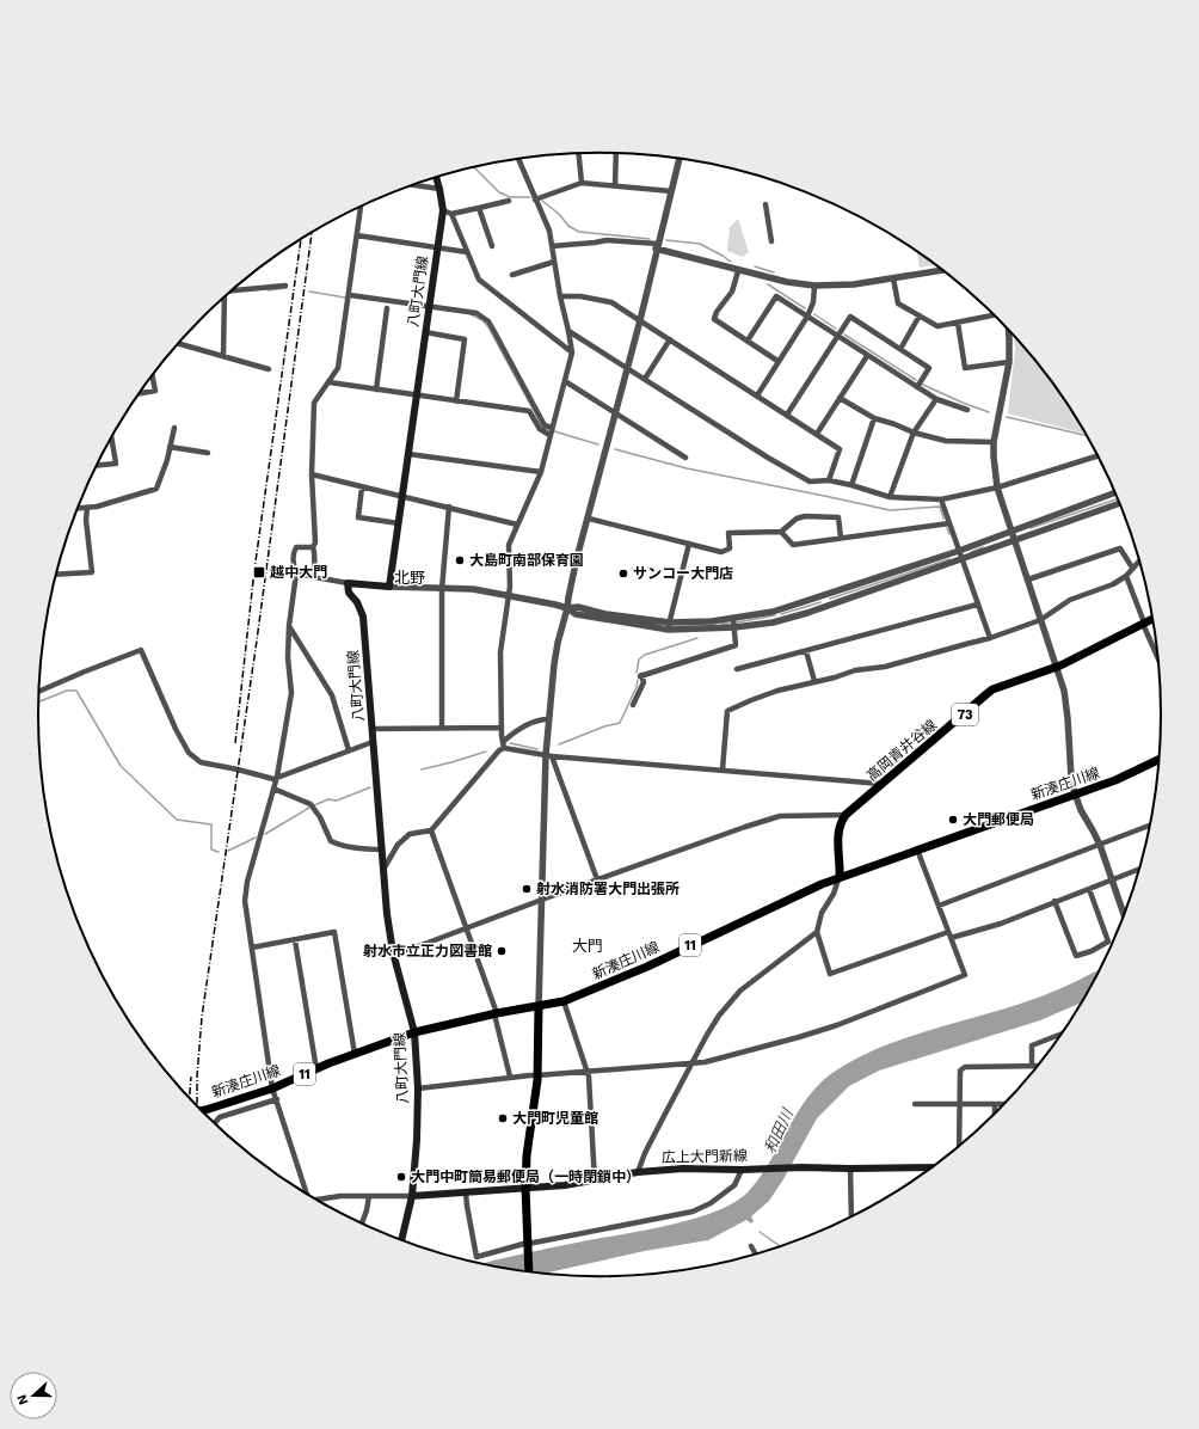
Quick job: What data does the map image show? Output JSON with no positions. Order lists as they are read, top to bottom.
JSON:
{
  "streets": {
    "main road": [
      "八町大門線",
      "73",
      "高岡青井谷線",
      "新湊庄川線",
      "11",
      "広上大門新線"
    ]
  },
  "crossings": [
    ["八町大門線", "新湊庄川線"],
    ["八町大門線", "広上大門新線"],
    ["高岡青井谷線", "新湊庄川線"]
  ],
  "districts": ["北野", "大門"],
  "water": ["和田川"],
  "places": {
    "other": [
      "大島町南部保育園",
      "サンコー大門店",
      "大門郵便局",
      "射水消防署大門出張所",
      "射水市立正力図書館",
      "大門町児童館",
      "大門中町簡易郵便局（一時閉鎖中）"
    ],
    "transit": ["越中大門"]
  },
  "north": "left"
}
